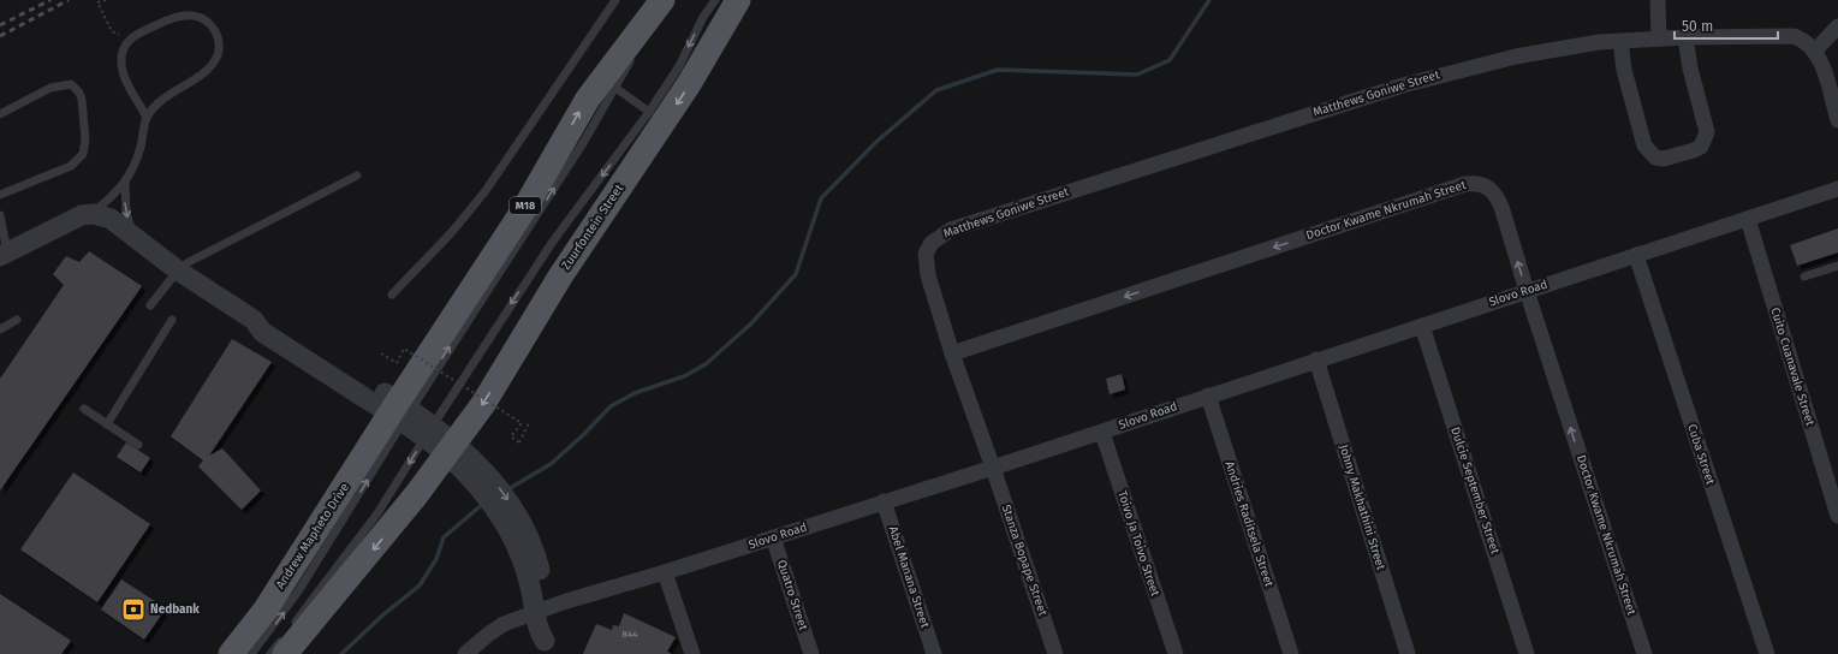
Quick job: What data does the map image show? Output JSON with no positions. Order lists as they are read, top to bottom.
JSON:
{
  "streets": {
    "main road": ["M18", "Zuurfontein Street", "Andrew Mapheto Drive"],
    "street": [
      "Matthews Goniwe Street",
      "Doctor Kwame Nkrumah Street",
      "Slovo Road",
      "Cuito Cuanavale Street",
      "Cuba Street",
      "Dulcie September Street",
      "Johny Makhathini Street",
      "Andries Raditsela Street",
      "Toivo Ja Toivo Street",
      "Stanza Bopape Street",
      "Abel Manana Street",
      "Quatro Street"
    ]
  },
  "crossings": [
    ["Matthews Goniwe Street", "Stanza Bopape Street"],
    ["M18", "Andrew Mapheto Drive"],
    ["Doctor Kwame Nkrumah Street", "Slovo Road"],
    ["Doctor Kwame Nkrumah Street", "Stanza Bopape Street"],
    ["Slovo Road", "Cuito Cuanavale Street"],
    ["Slovo Road", "Cuba Street"],
    ["Slovo Road", "Dulcie September Street"],
    ["Slovo Road", "Johny Makhathini Street"],
    ["Slovo Road", "Andries Raditsela Street"],
    ["Slovo Road", "Toivo Ja Toivo Street"],
    ["Slovo Road", "Stanza Bopape Street"],
    ["Slovo Road", "Abel Manana Street"],
    ["Slovo Road", "Quatro Street"]
  ],
  "places": {
    "bank": ["Nedbank"]
  },
  "house_numbers": ["844"],
  "scale_bar": "50 m"
}
